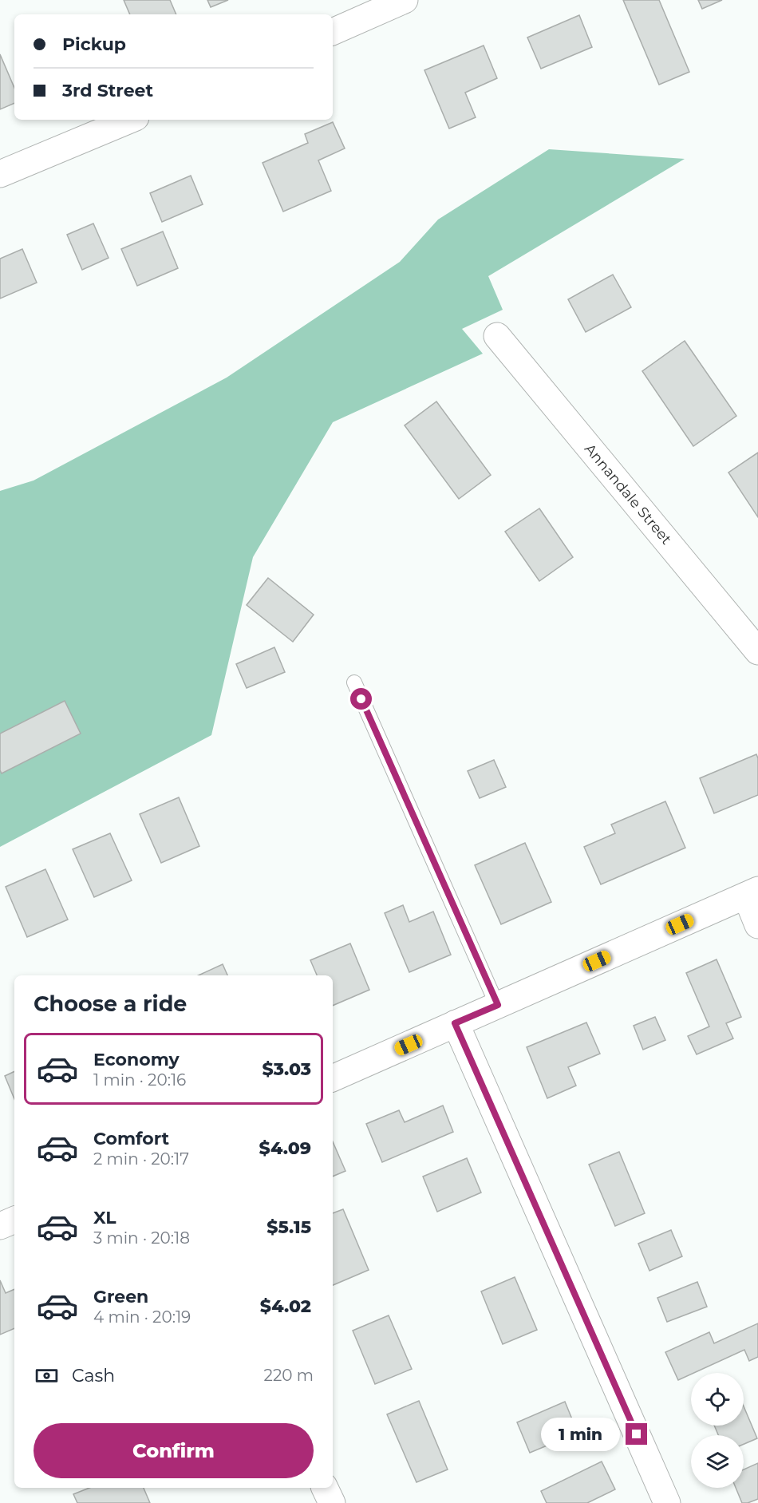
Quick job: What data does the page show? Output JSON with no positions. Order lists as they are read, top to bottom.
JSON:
{
  "streets": {
    "street": ["Annandale Street"]
  },
  "page": {
    "banner": ["Pickup", "3rd Street"],
    "heading": "Choose a ride",
    "list": [
      {
        "name": "Economy",
        "note": "1 min · 20:16",
        "value": "$3.03"
      },
      {
        "name": "Comfort",
        "note": "2 min · 20:17",
        "value": "$4.09"
      },
      {
        "name": "XL",
        "note": "3 min · 20:18",
        "value": "$5.15"
      },
      {
        "name": "Green",
        "note": "4 min · 20:19",
        "value": "$4.02"
      }
    ],
    "pay": ["Cash", "220 m"],
    "buttons": "Confirm",
    "bubble": "1 min"
  }
}
